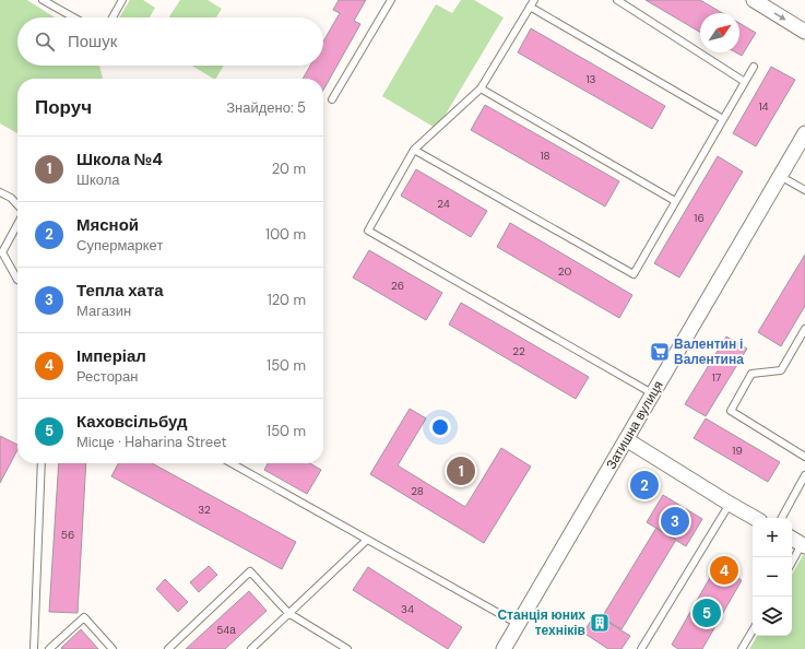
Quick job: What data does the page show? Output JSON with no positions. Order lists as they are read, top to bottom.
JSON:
{
  "streets": {
    "street": ["Затишна вулиця"]
  },
  "places": {
    "supermarket": ["Валентин і Валентина"],
    "building": ["Станція юних техніків"]
  },
  "house_numbers": [
    "13",
    "14",
    "18",
    "24",
    "16",
    "20",
    "26",
    "22",
    "17",
    "19",
    "28",
    "32",
    "56",
    "34",
    "54а"
  ],
  "north": "top right",
  "page": {
    "search": "Пошук",
    "heading": ["Поруч", "Знайдено: 5"],
    "list": [
      {
        "mark": "1",
        "name": "Школа №4",
        "note": "Школа",
        "value": "20 m"
      },
      {
        "mark": "2",
        "name": "Мясной",
        "note": "Супермаркет",
        "value": "100 m"
      },
      {
        "mark": "3",
        "name": "Тепла хата",
        "note": "Магазин",
        "value": "120 m"
      },
      {
        "mark": "4",
        "name": "Імперіал",
        "note": "Ресторан",
        "value": "150 m"
      },
      {
        "mark": "5",
        "name": "Каховсільбуд",
        "note": "Місце · Haharina Street",
        "value": "150 m"
      }
    ],
    "pins": [
      "1",
      "2",
      "3",
      "4",
      "5"
    ],
    "map_buttons": ["+", "−"]
  }
}
